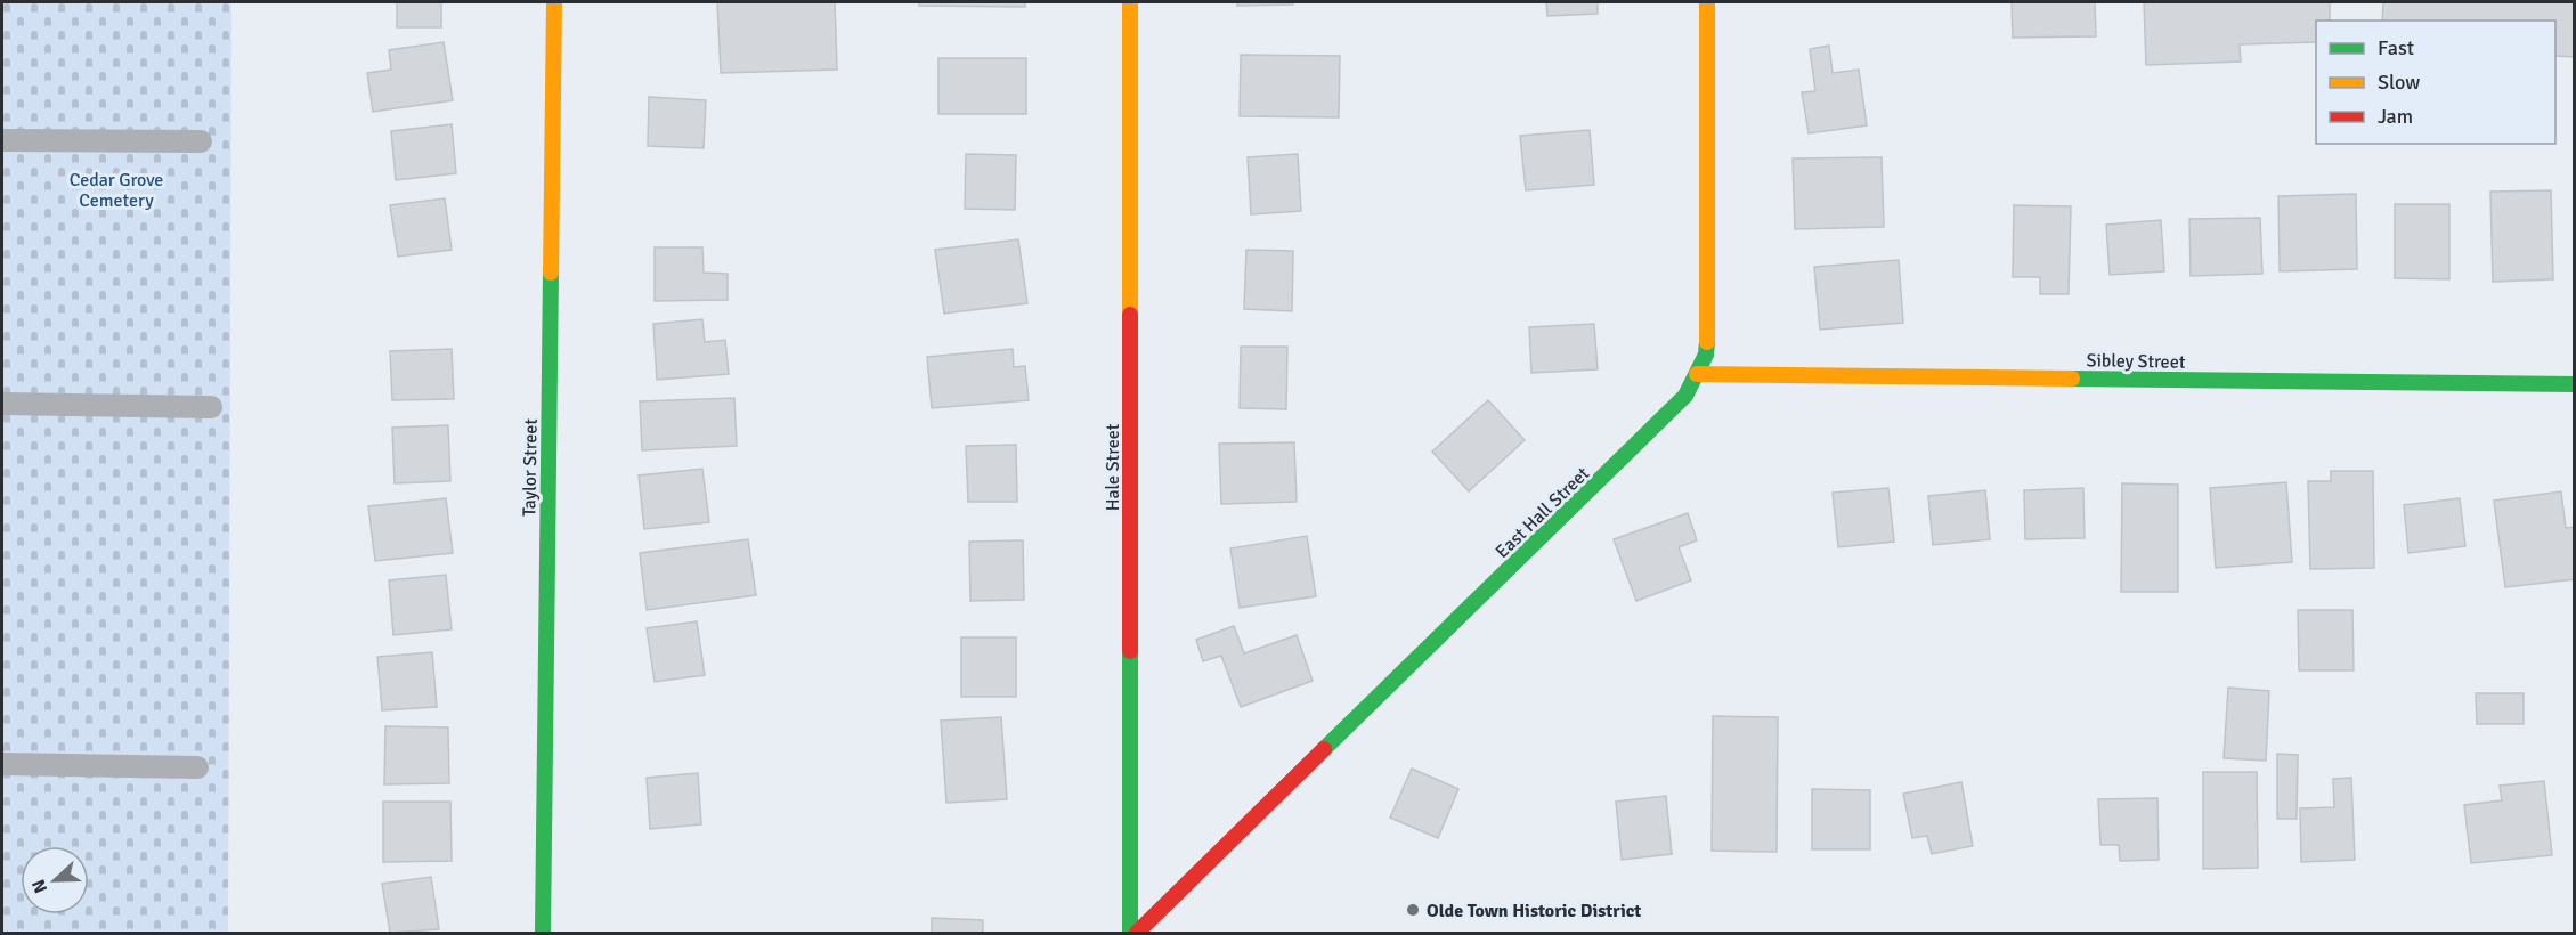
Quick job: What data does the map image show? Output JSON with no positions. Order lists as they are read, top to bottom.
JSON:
{
  "streets": {
    "street": [
      "Sibley Street",
      "Taylor Street",
      "Hale Street",
      "East Hall Street"
    ]
  },
  "crossings": [
    ["Sibley Street", "East Hall Street"]
  ],
  "parks": ["Cedar Grove Cemetery"],
  "places": ["Olde Town Historic District"],
  "legend": ["Fast", "Slow", "Jam"],
  "north": "left"
}
